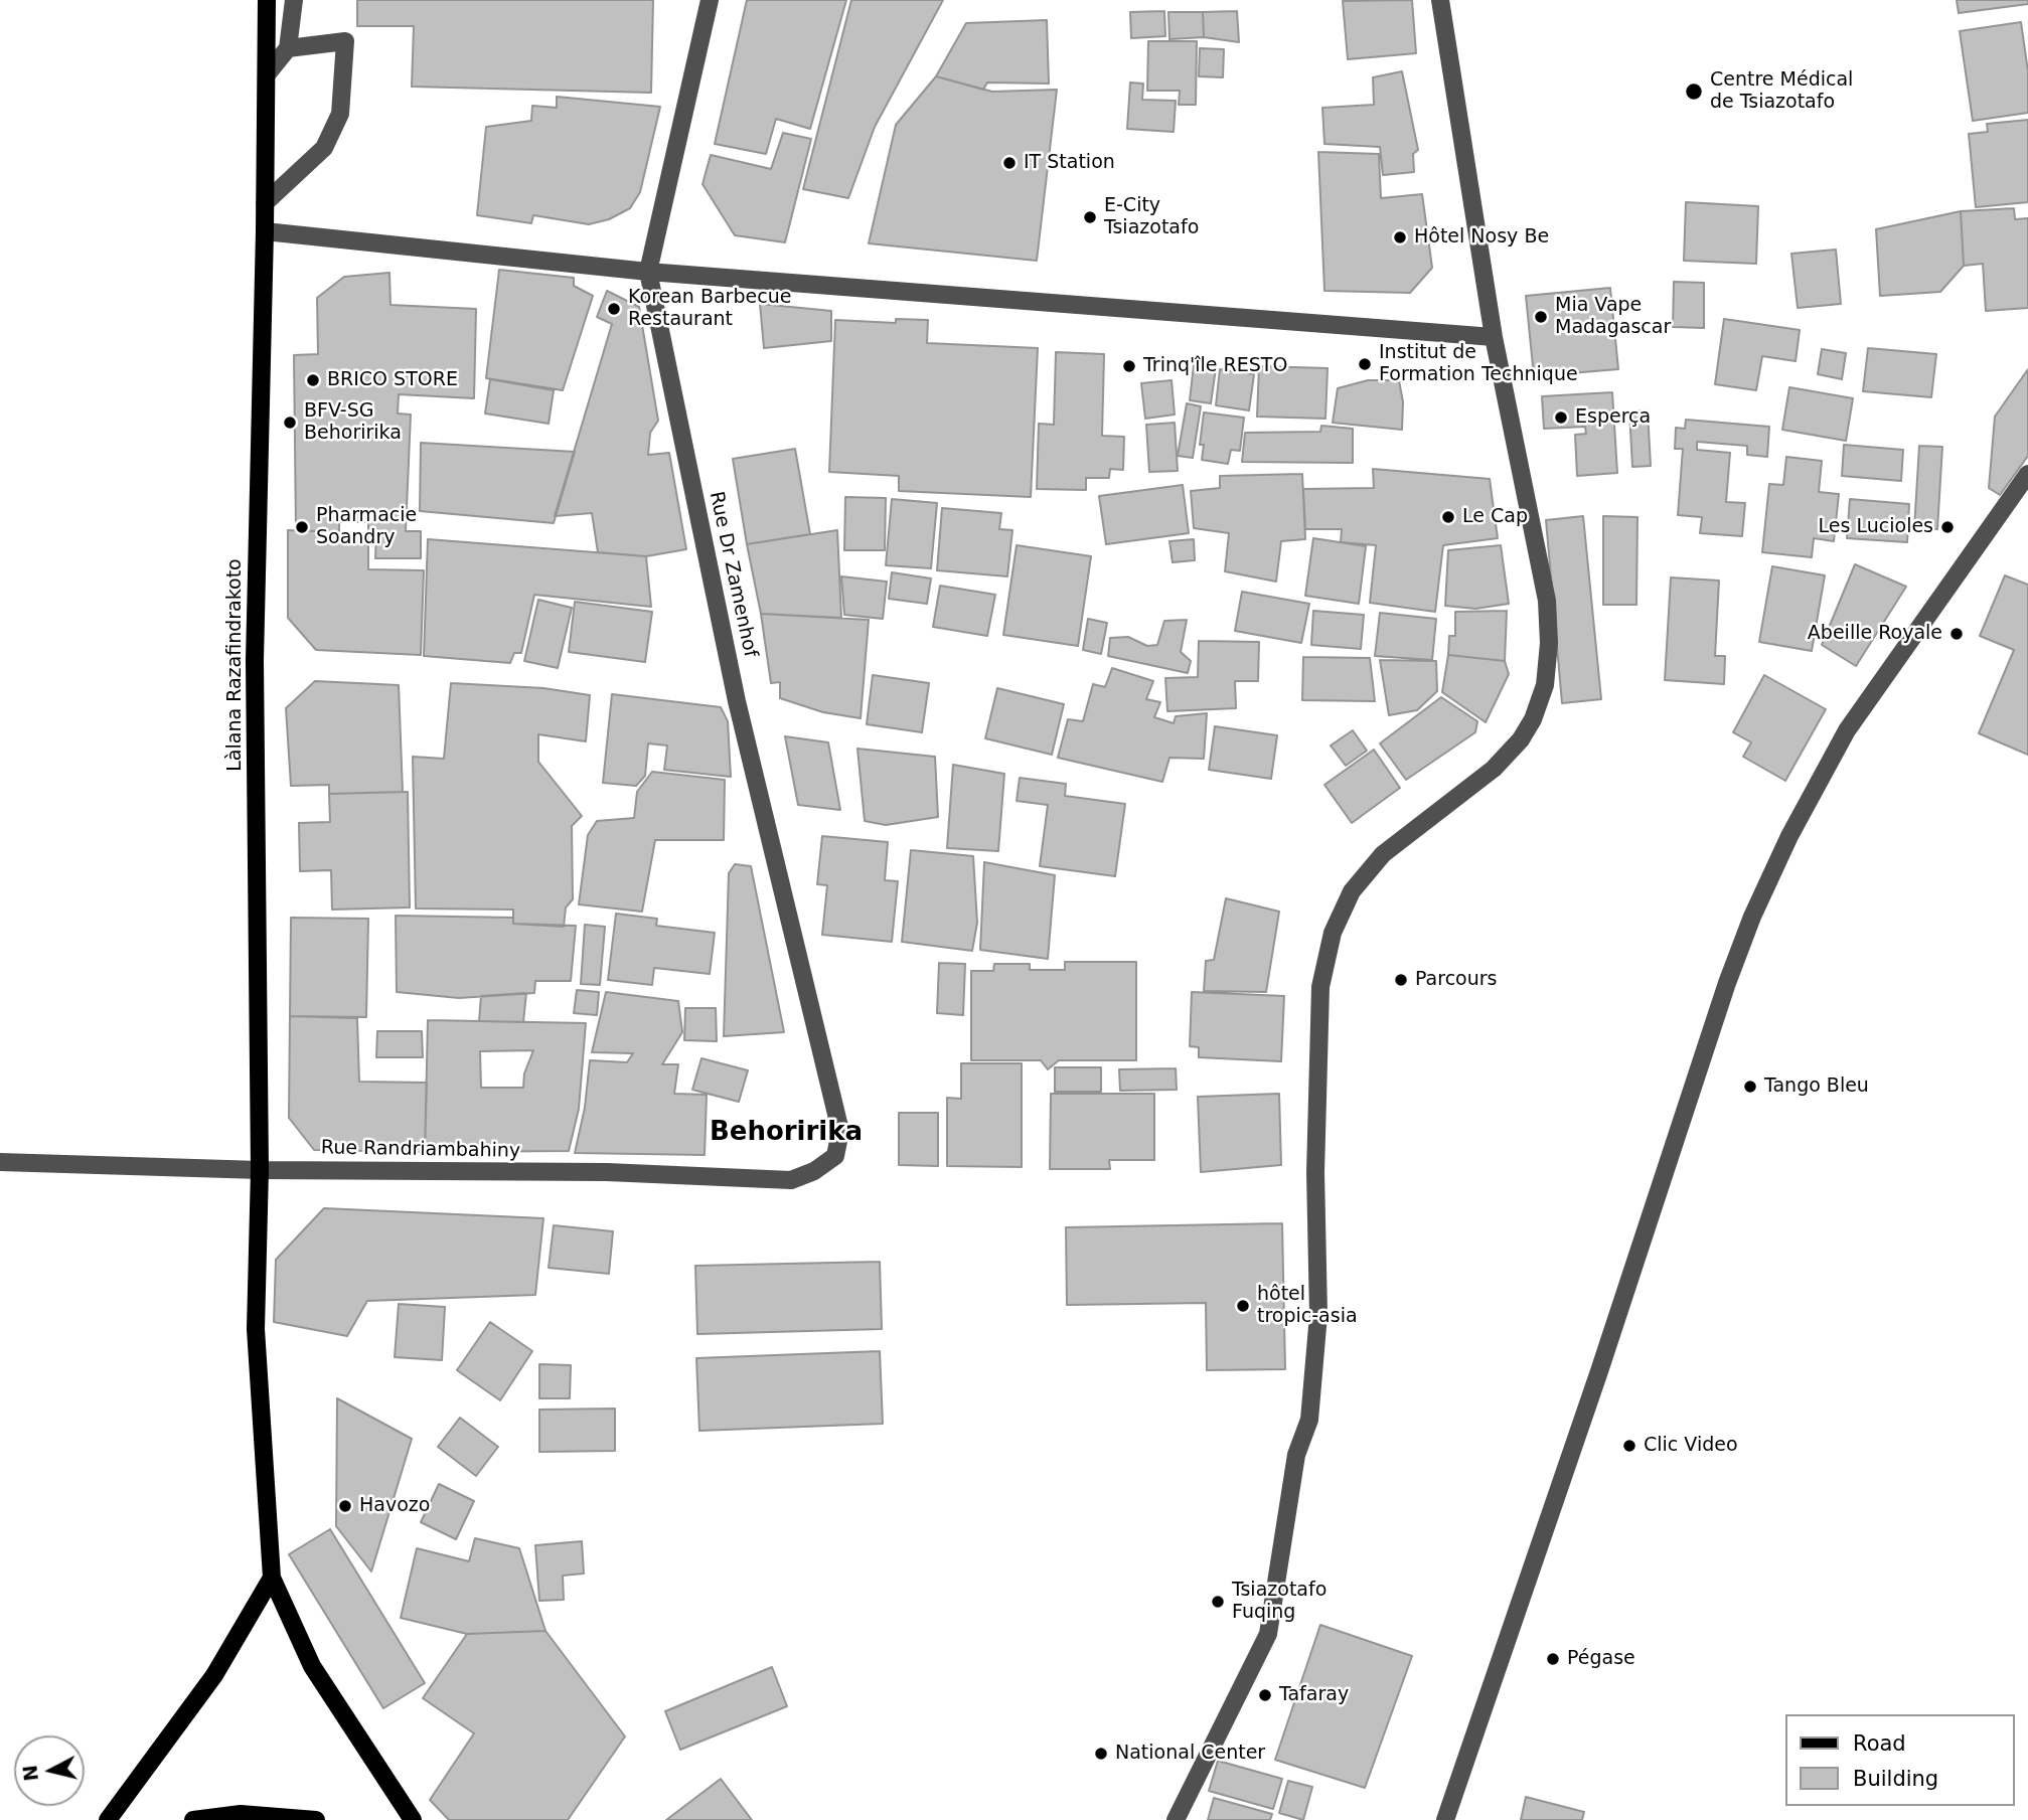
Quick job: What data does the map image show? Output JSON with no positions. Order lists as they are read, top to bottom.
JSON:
{
  "streets": {
    "main road": ["Làlana Razafindrakoto"],
    "street": ["Rue Dr Zamenhof", "Rue Randriambahiny"]
  },
  "crossings": [
    ["Rue Dr Zamenhof", "Rue Randriambahiny"],
    ["Làlana Razafindrakoto", "Rue Randriambahiny"]
  ],
  "districts": ["Behoririka"],
  "places": [
    "Centre Médical de Tsiazotafo",
    "IT Station",
    "E-City Tsiazotafo",
    "Hôtel Nosy Be",
    "Korean Barbecue Restaurant",
    "Mia Vape Madagascar",
    "Institut de Formation Technique",
    "Trinq'île RESTO",
    "BRICO STORE",
    "Esperça",
    "BFV-SG Behoririka",
    "Le Cap",
    "Pharmacie Soandry",
    "Les Lucioles",
    "Abeille Royale",
    "Parcours",
    "Tango Bleu",
    "hôtel tropic-asia",
    "Clic Video",
    "Havozo",
    "Tsiazotafo Fuqing",
    "Pégase",
    "Tafaray",
    "National Center"
  ],
  "legend": ["Road", "Building"],
  "north": "left"
}
